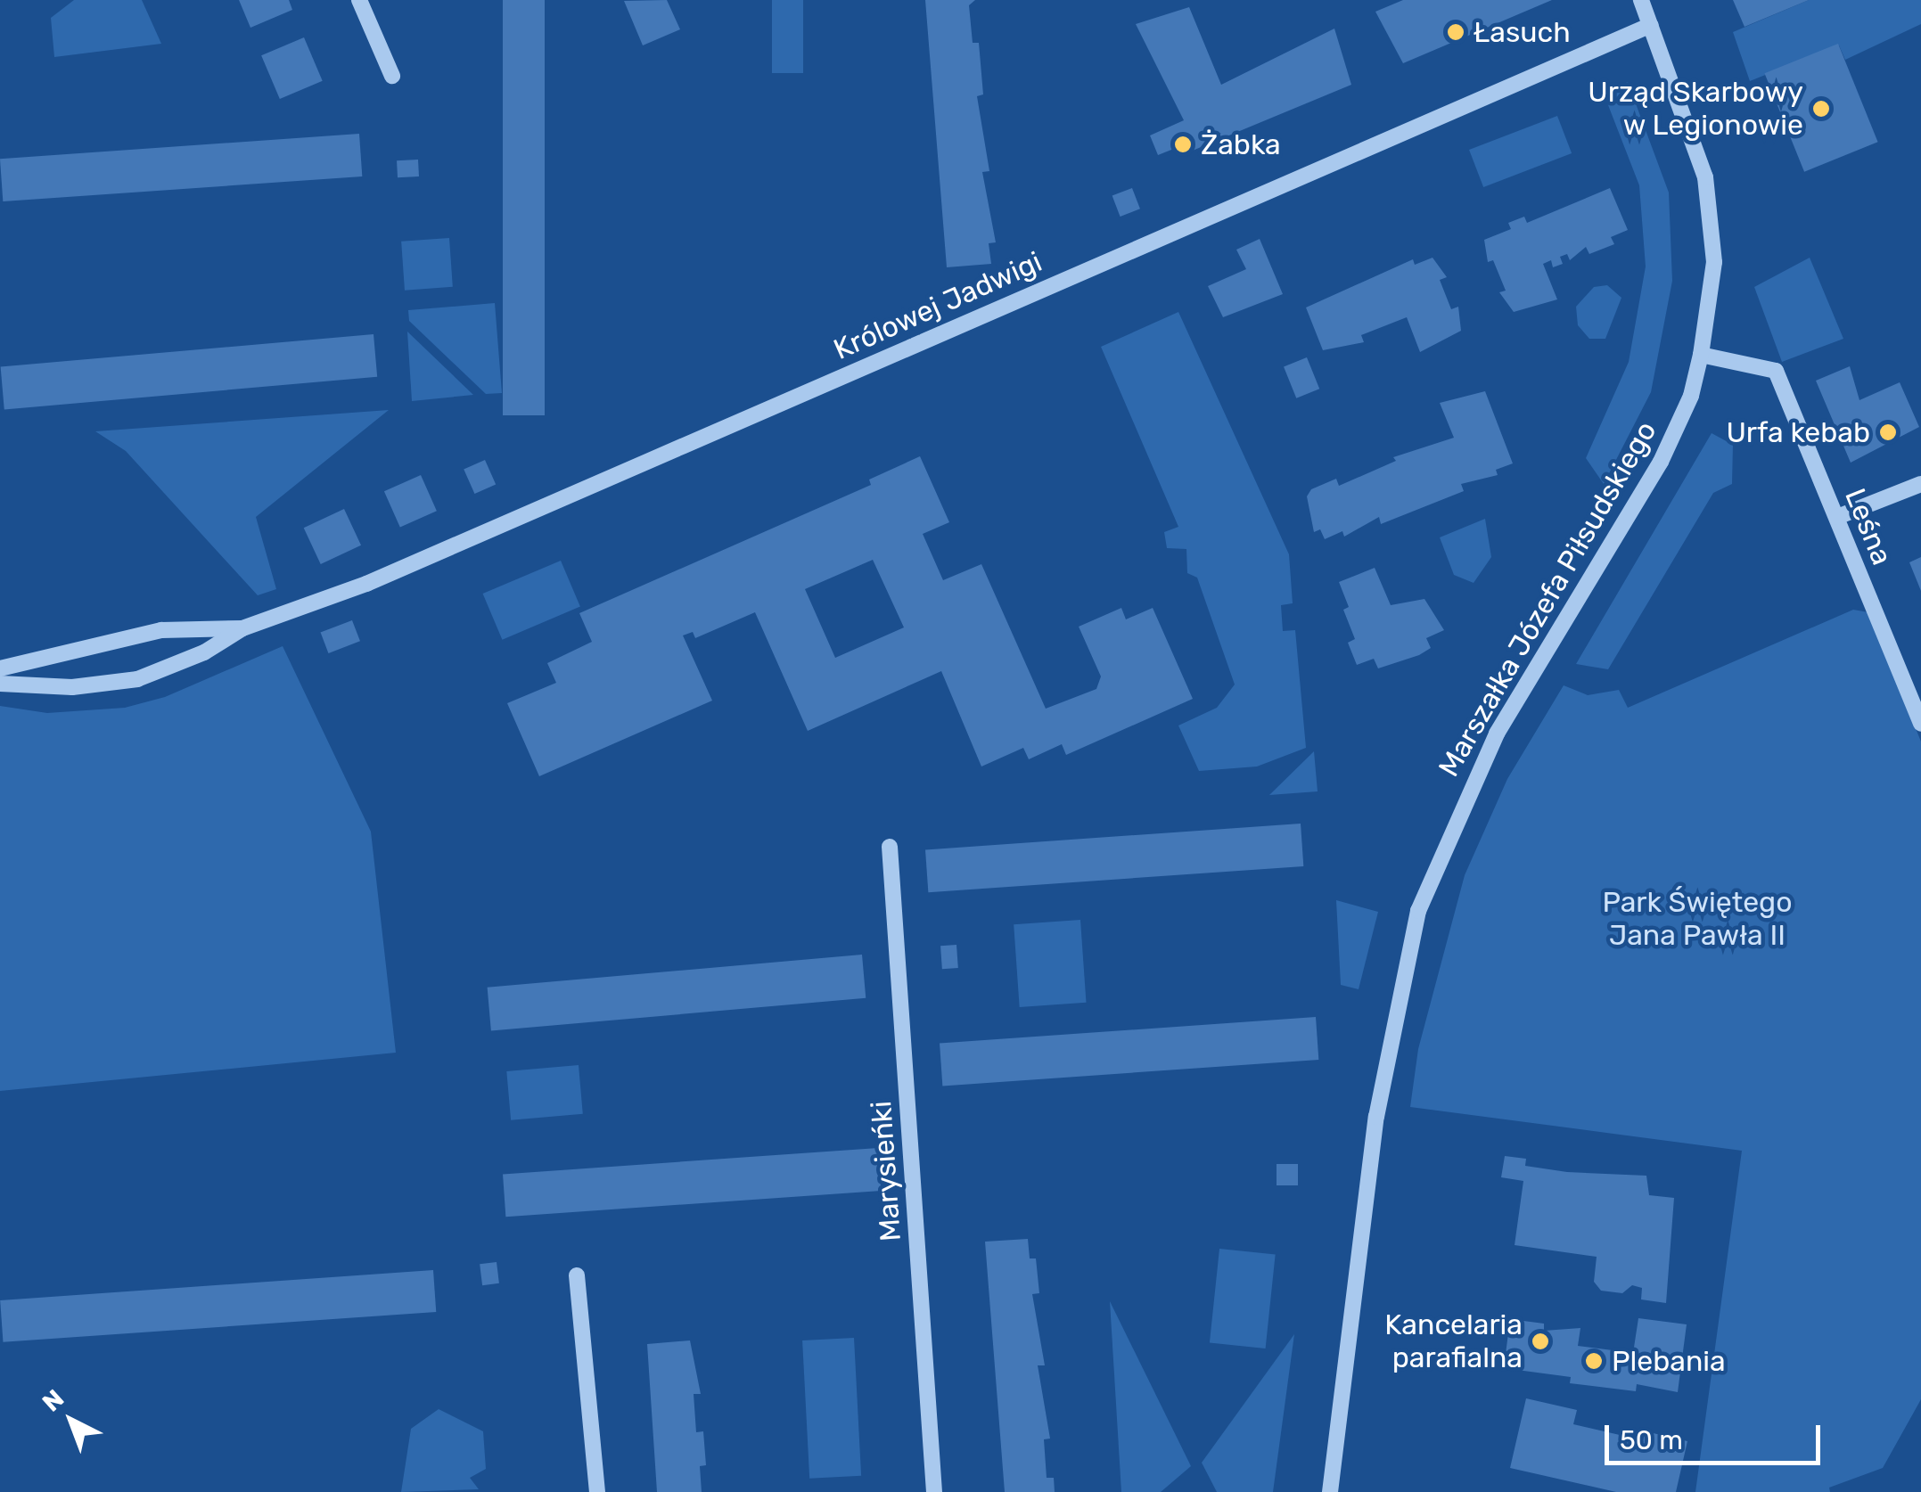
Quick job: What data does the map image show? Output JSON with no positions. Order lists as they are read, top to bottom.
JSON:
{
  "streets": {
    "street": [
      "Królowej Jadwigi",
      "Leśna",
      "Marszałka Józefa Piłsudskiego",
      "Marysieńki"
    ]
  },
  "crossings": [
    ["Królowej Jadwigi", "Marszałka Józefa Piłsudskiego"],
    ["Leśna", "Marszałka Józefa Piłsudskiego"]
  ],
  "parks": ["Park Świętego Jana Pawła II"],
  "places": [
    "Łasuch",
    "Urząd Skarbowy w Legionowie",
    "Żabka",
    "Urfa kebab",
    "Kancelaria parafialna",
    "Plebania"
  ],
  "scale_bar": "50 m",
  "north": "top left"
}
